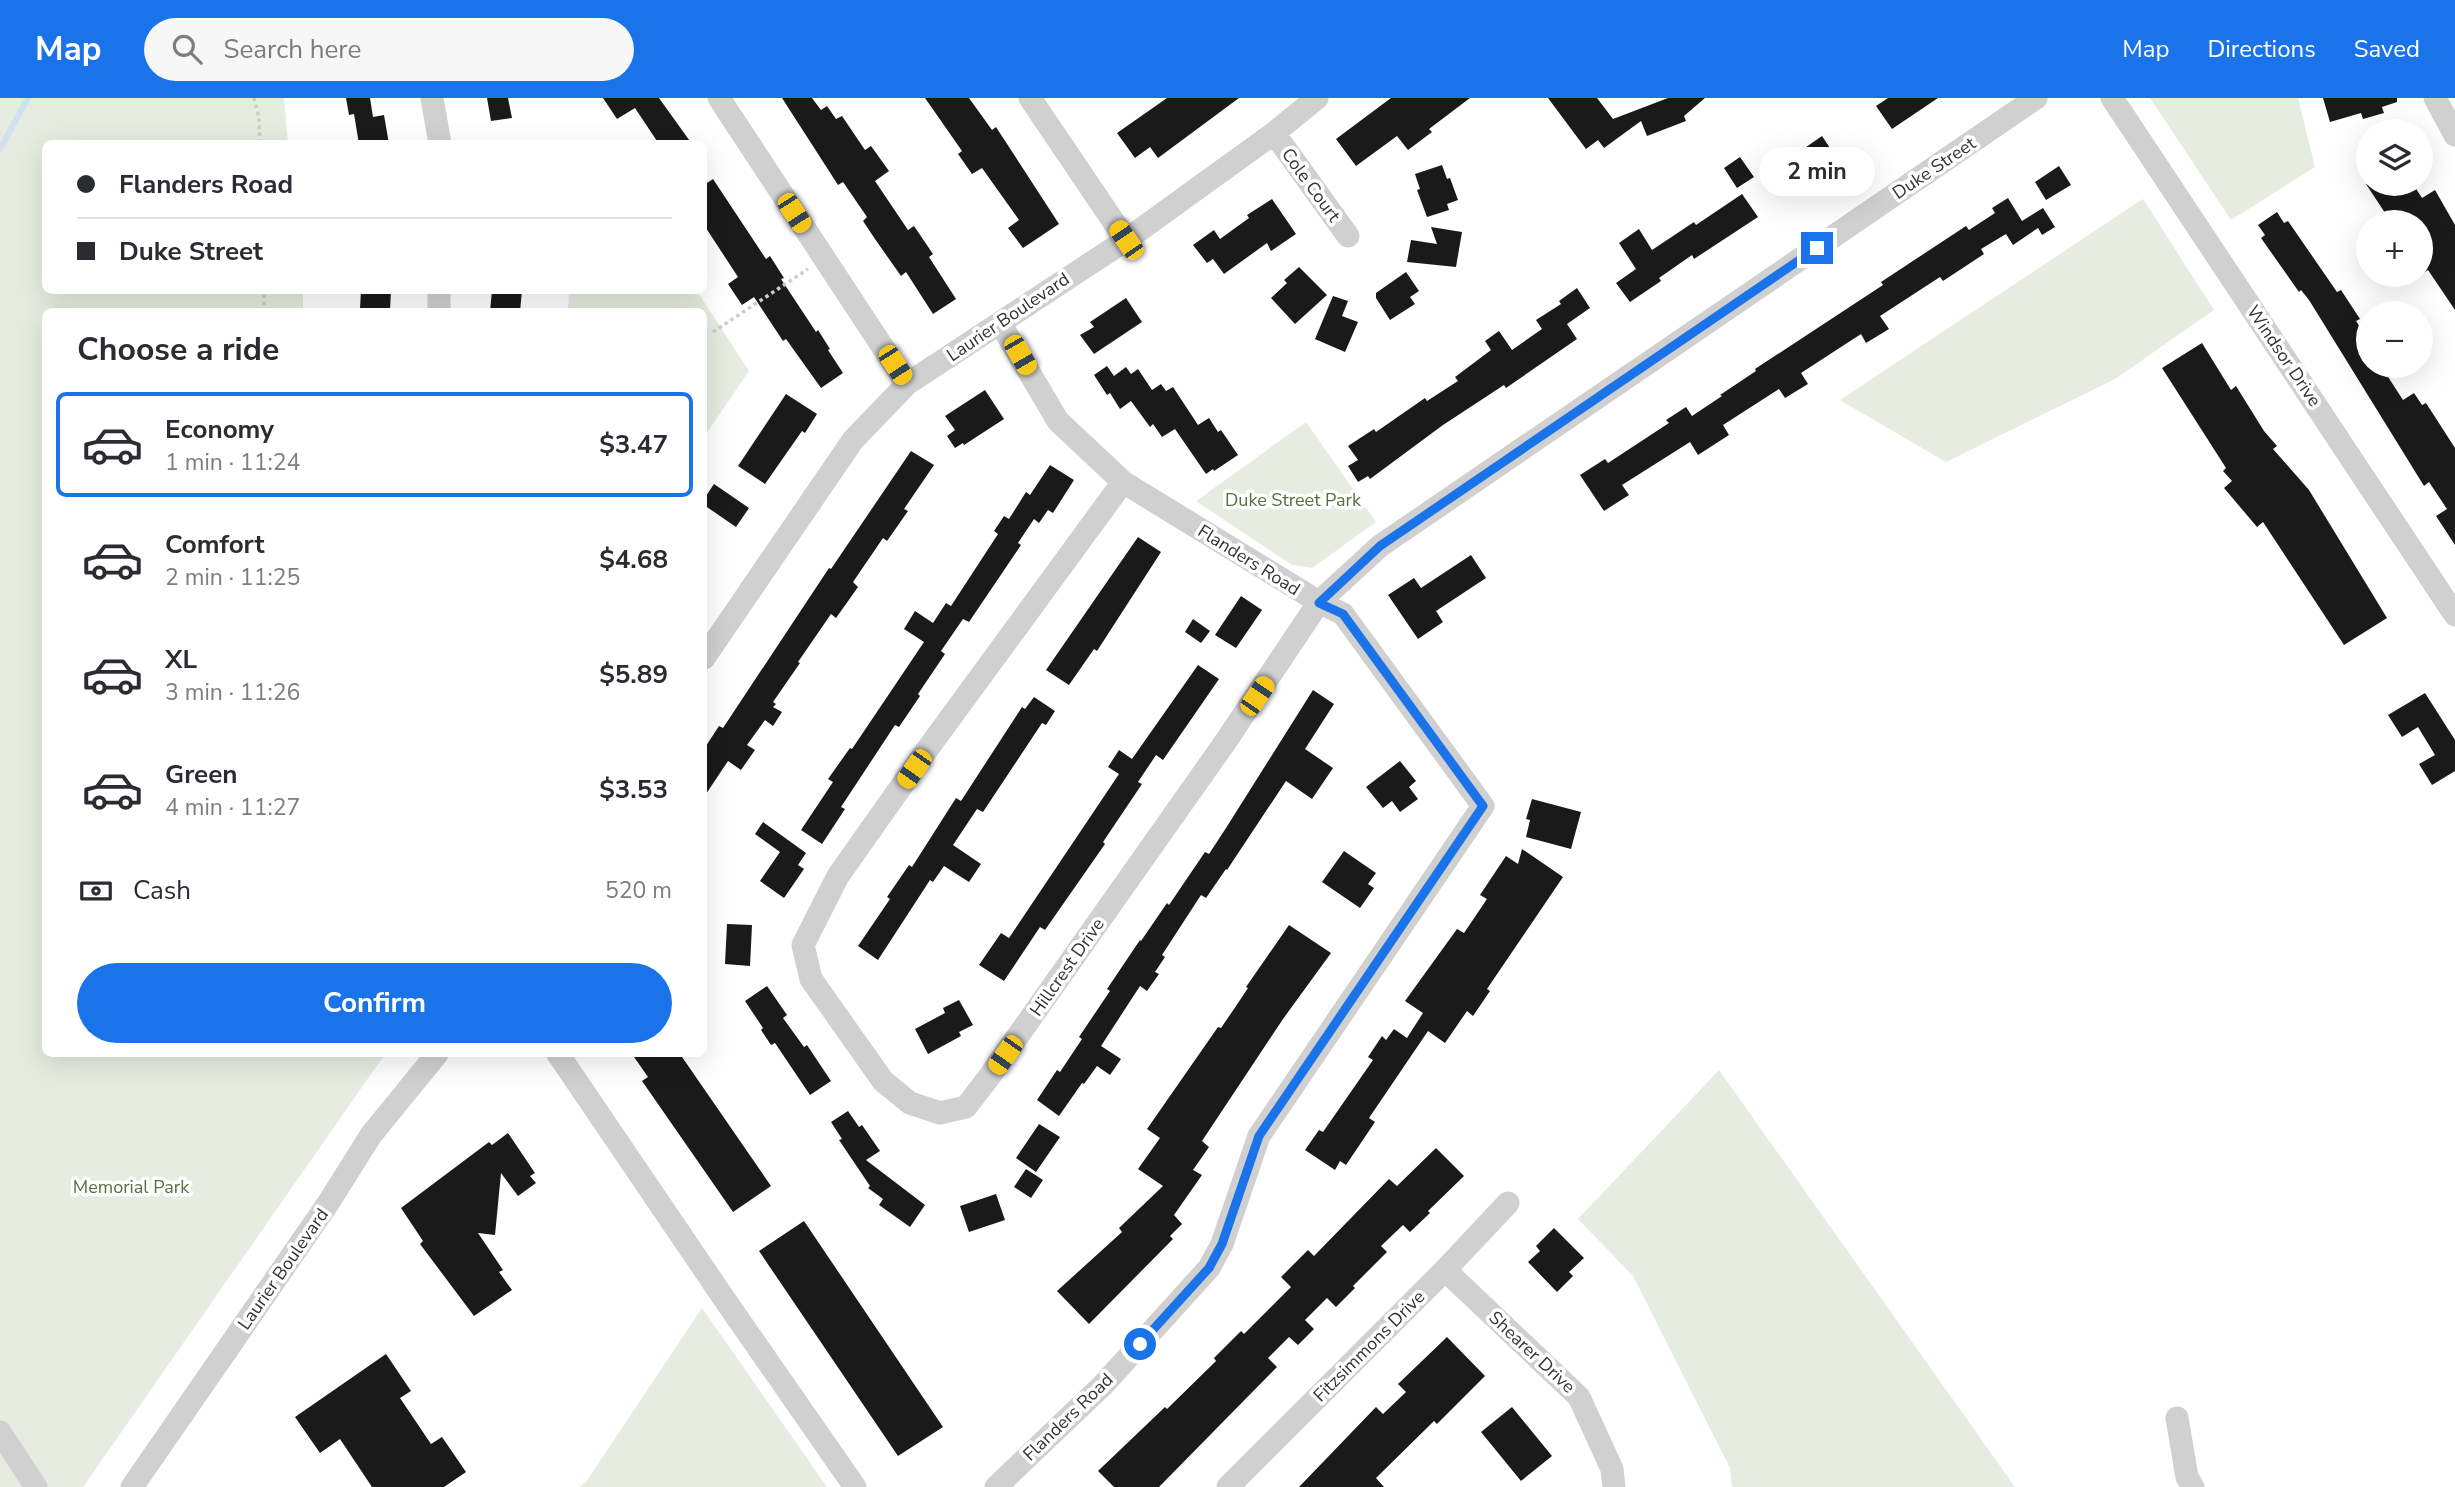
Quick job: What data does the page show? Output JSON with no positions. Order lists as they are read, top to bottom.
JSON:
{
  "streets": {
    "street": [
      "Duke Street",
      "Cole Court",
      "Laurier Boulevard",
      "Windsor Drive",
      "Flanders Road",
      "Hillcrest Drive",
      "Fitzsimmons Drive",
      "Shearer Drive"
    ]
  },
  "crossings": [
    ["Duke Street", "Flanders Road"],
    ["Duke Street", "Hillcrest Drive"],
    ["Cole Court", "Laurier Boulevard"],
    ["Laurier Boulevard", "Flanders Road"],
    ["Flanders Road", "Hillcrest Drive"],
    ["Fitzsimmons Drive", "Shearer Drive"]
  ],
  "parks": ["Duke Street Park", "Memorial Park"],
  "page": {
    "header": "Map",
    "search": "Search here",
    "nav": ["Map", "Directions", "Saved"],
    "map_buttons": ["+", "−"],
    "banner": ["Flanders Road", "Duke Street"],
    "bubble": "2 min",
    "heading": "Choose a ride",
    "list": [
      {
        "name": "Economy",
        "note": "1 min · 11:24",
        "value": "$3.47"
      },
      {
        "name": "Comfort",
        "note": "2 min · 11:25",
        "value": "$4.68"
      },
      {
        "name": "XL",
        "note": "3 min · 11:26",
        "value": "$5.89"
      },
      {
        "name": "Green",
        "note": "4 min · 11:27",
        "value": "$3.53"
      }
    ],
    "pay": ["Cash", "520 m"],
    "buttons": "Confirm"
  }
}
